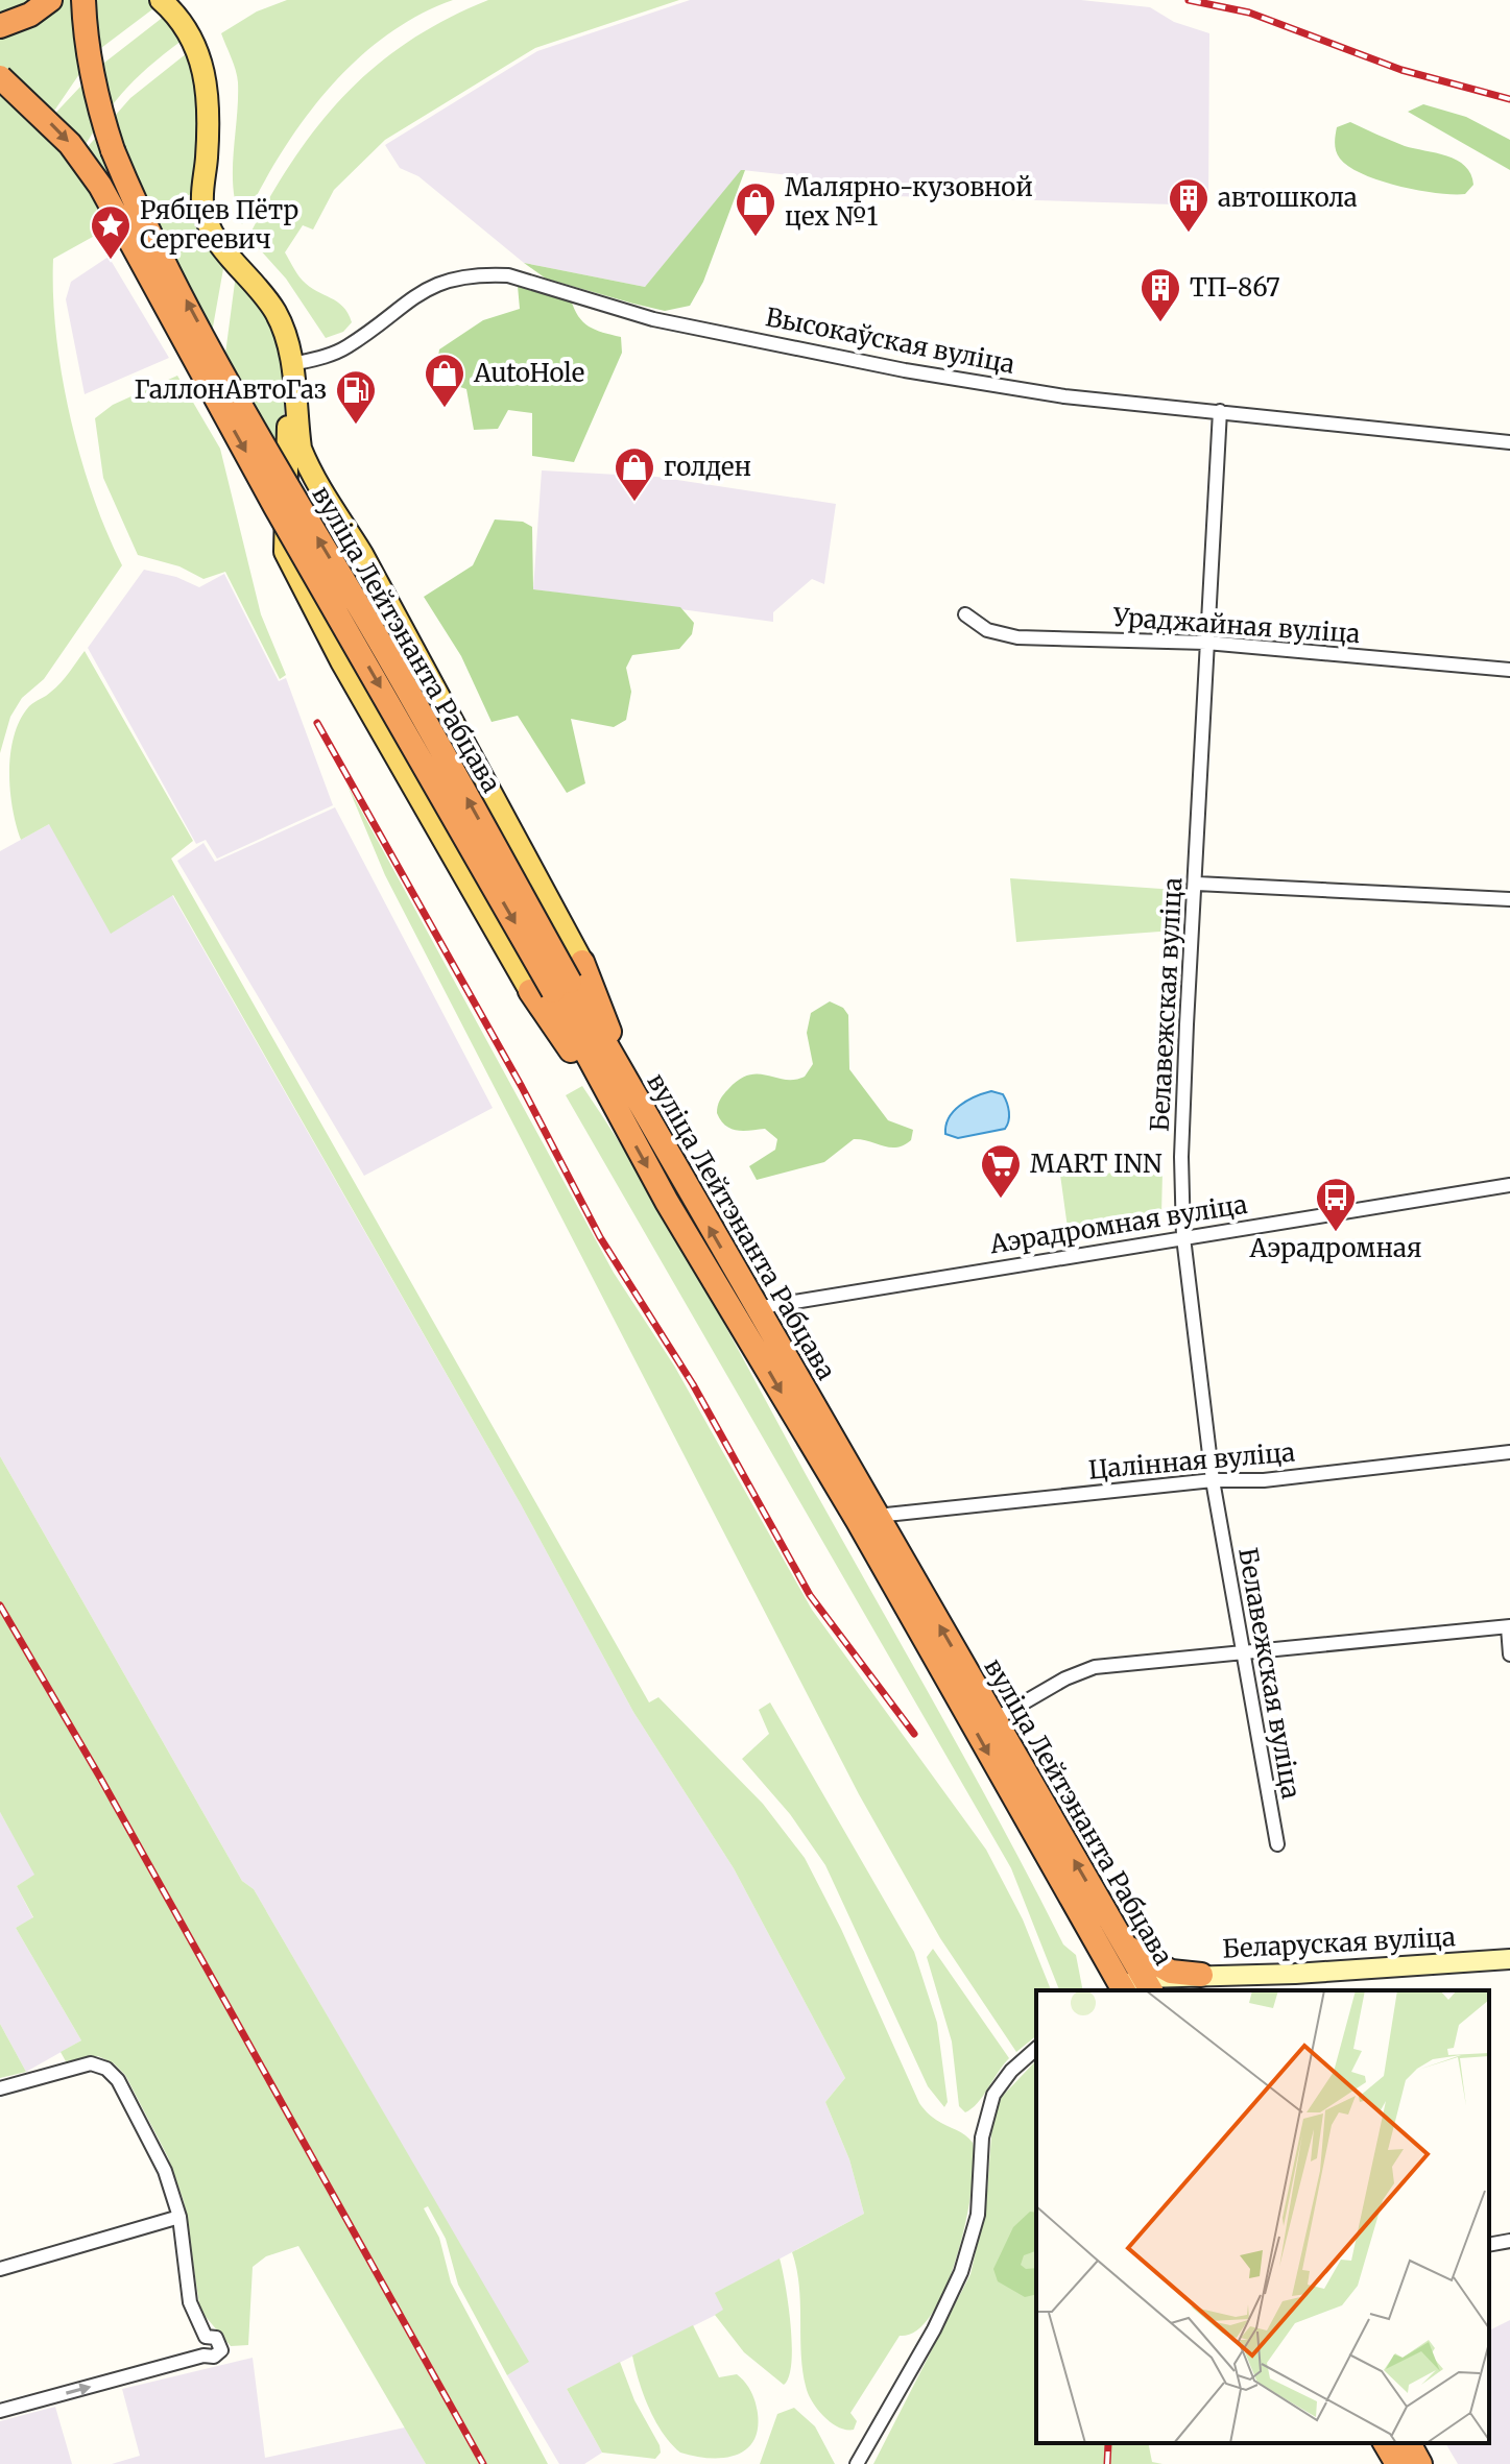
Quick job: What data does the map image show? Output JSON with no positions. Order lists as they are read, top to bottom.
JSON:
{
  "streets": {
    "highway": ["вуліца Лейтэнанта Рабцава"],
    "main road": ["Беларуская вуліца"],
    "street": [
      "Высокаўская вуліца",
      "Ураджайная вуліца",
      "Белавежская вуліца",
      "Аэрадромная вуліца",
      "Цалінная вуліца"
    ]
  },
  "crossings": [
    ["Высокаўская вуліца", "вуліца Лейтэнанта Рабцава"],
    ["Высокаўская вуліца", "Белавежская вуліца"],
    ["Ураджайная вуліца", "Белавежская вуліца"],
    ["вуліца Лейтэнанта Рабцава", "Аэрадромная вуліца"],
    ["вуліца Лейтэнанта Рабцава", "Цалінная вуліца"],
    ["вуліца Лейтэнанта Рабцава", "Беларуская вуліца"],
    ["Белавежская вуліца", "Аэрадромная вуліца"],
    ["Белавежская вуліца", "Цалінная вуліца"]
  ],
  "places": {
    "building": ["автошкола", "ТП-867"],
    "shop": ["Малярно-кузовной цех №1", "AutoHole", "голден"],
    "place": ["Рябцев Пётр Сергеевич"],
    "fuel station": ["ГаллонАвтоГаз"],
    "supermarket": ["MART INN"],
    "bus stop": ["Аэрадромная"]
  }
}
